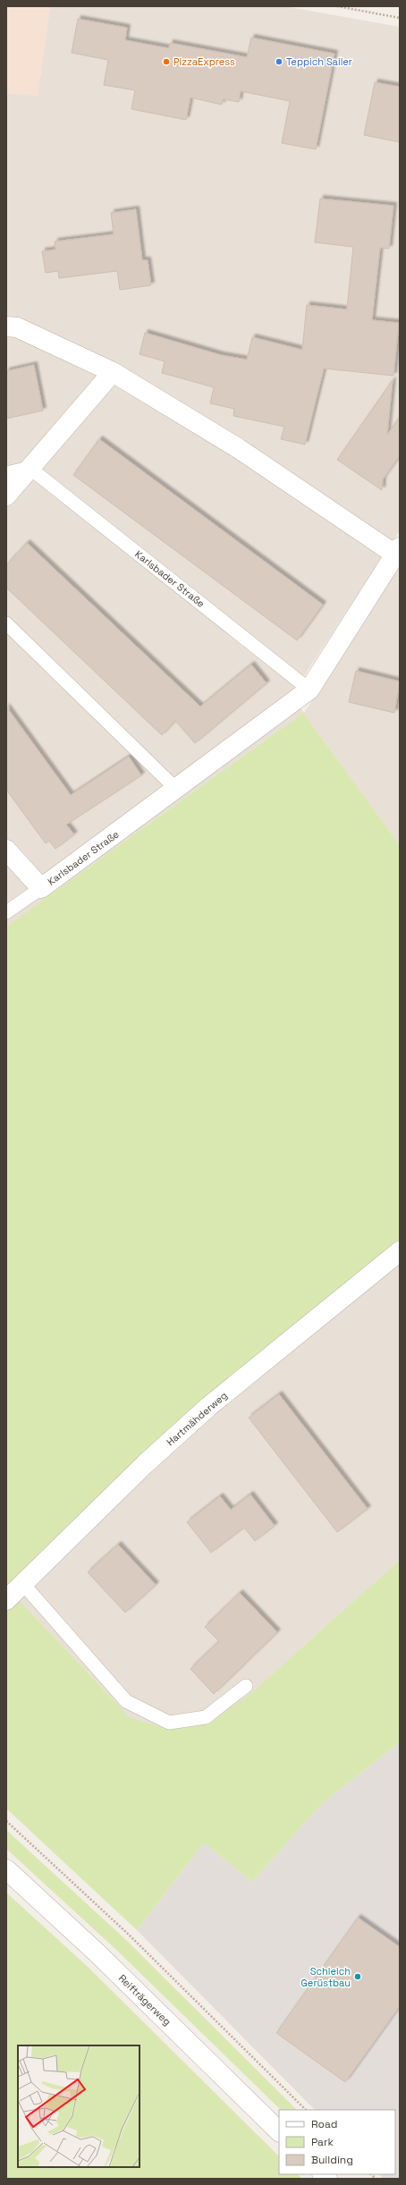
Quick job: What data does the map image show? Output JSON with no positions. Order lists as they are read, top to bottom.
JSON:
{
  "streets": {
    "street": ["Karlsbader Straße", "Hartmähderweg", "Reifträgerweg"]
  },
  "places": ["PizzaExpress", "Teppich Sailer", "Schleich Gerüstbau"],
  "legend": ["Road", "Park", "Building"]
}
